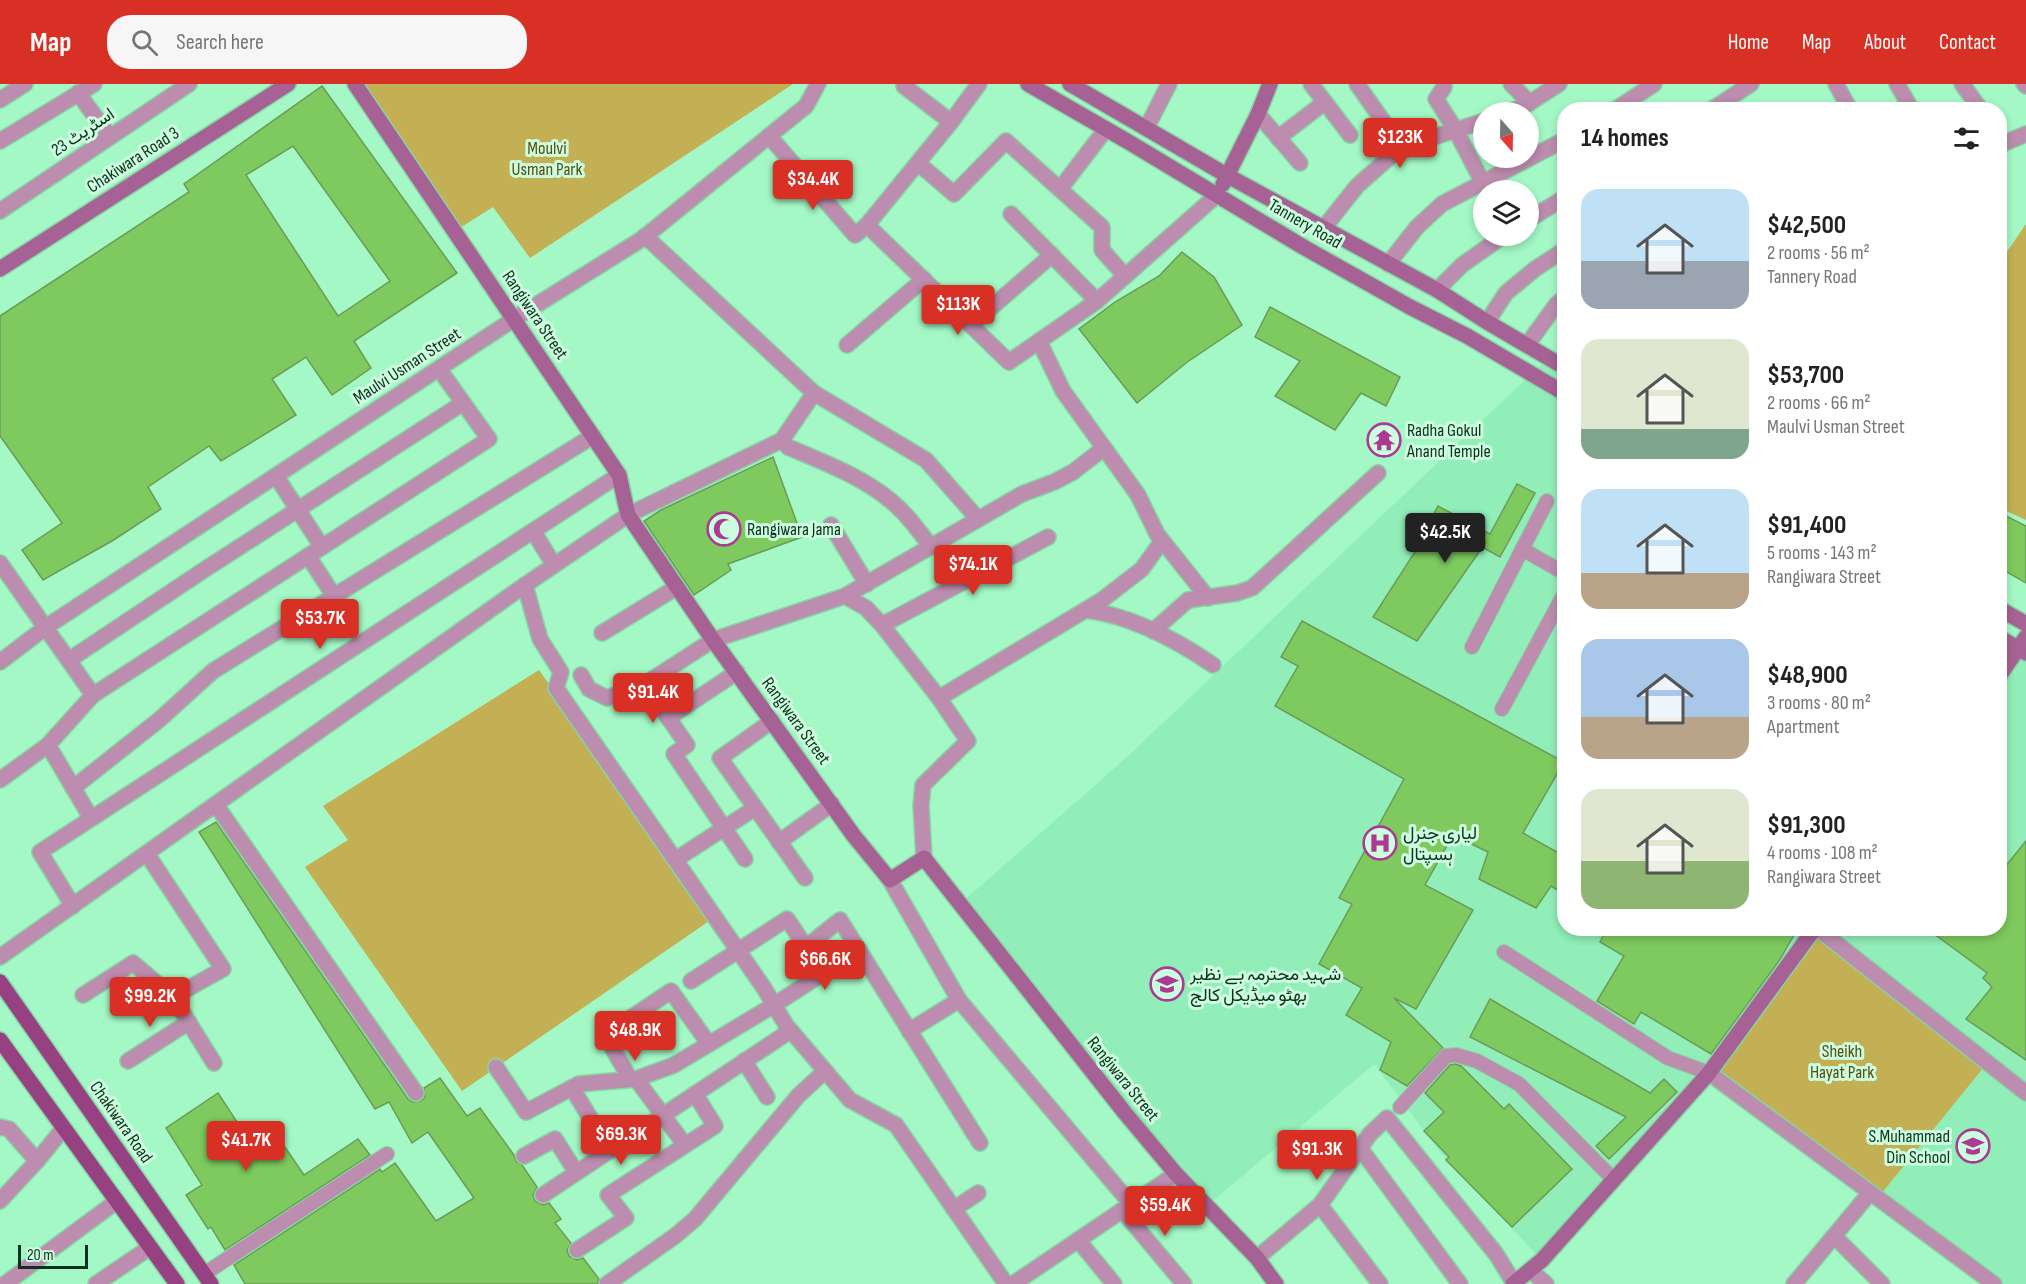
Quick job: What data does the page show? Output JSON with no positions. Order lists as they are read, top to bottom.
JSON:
{
  "streets": {
    "main road": ["Chakiwara Road"],
    "street": [
      "اسٹریٹ 23",
      "Chakiwara Road 3",
      "Tannery Road",
      "Rangiwara Street",
      "Maulvi Usman Street"
    ]
  },
  "crossings": [
    ["Rangiwara Street", "Maulvi Usman Street"]
  ],
  "parks": ["Moulvi Usman Park", "Sheikh Hayat Park"],
  "places": {
    "temple": ["Radha Gokul Anand Temple"],
    "mosque": ["Rangiwara Jama"],
    "hospital": ["لیاری جنرل ہسپتال"],
    "school or university": ["شہید محترمہ بے نظیر بھٹو میڈیکل کالج", "S.Muhammad Din School"]
  },
  "scale_bar": "20 m",
  "north": "bottom",
  "page": {
    "header": "Map",
    "search": "Search here",
    "nav": [
      "Home",
      "Map",
      "About",
      "Contact"
    ],
    "heading": "14 homes",
    "price": [
      "$123K",
      "$34.4K",
      "$113K",
      "$42.5K",
      "$74.1K",
      "$53.7K",
      "$91.4K",
      "$66.6K",
      "$99.2K",
      "$48.9K",
      "$69.3K",
      "$41.7K",
      "$91.3K",
      "$59.4K"
    ],
    "list": [
      {
        "name": "$42,500",
        "note": "2 rooms · 56 m² · Tannery Road"
      },
      {
        "name": "$53,700",
        "note": "2 rooms · 66 m² · Maulvi Usman Street"
      },
      {
        "name": "$91,400",
        "note": "5 rooms · 143 m² · Rangiwara Street"
      },
      {
        "name": "$48,900",
        "note": "3 rooms · 80 m² · Apartment"
      },
      {
        "name": "$91,300",
        "note": "4 rooms · 108 m² · Rangiwara Street"
      }
    ],
    "scale": "20 m"
  }
}
